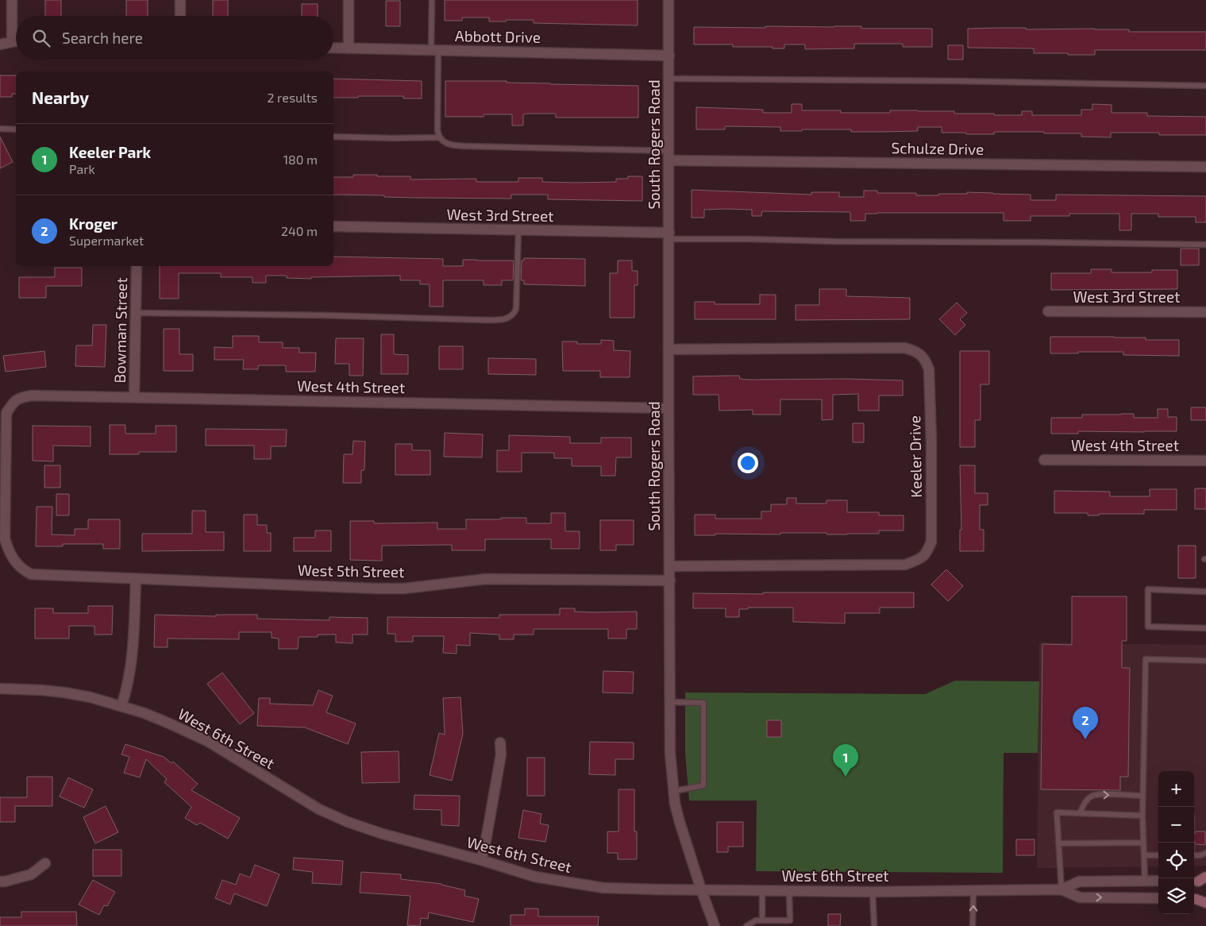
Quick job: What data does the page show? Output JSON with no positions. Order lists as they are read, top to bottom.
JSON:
{
  "streets": {
    "street": [
      "Abbott Drive",
      "South Rogers Road",
      "Schulze Drive",
      "West 3rd Street",
      "Bowman Street",
      "West 4th Street",
      "Keeler Drive",
      "West 5th Street",
      "West 6th Street"
    ]
  },
  "crossings": [
    ["Abbott Drive", "South Rogers Road"],
    ["South Rogers Road", "Schulze Drive"],
    ["South Rogers Road", "West 3rd Street"],
    ["South Rogers Road", "West 4th Street"],
    ["South Rogers Road", "Keeler Drive"],
    ["South Rogers Road", "West 5th Street"],
    ["South Rogers Road", "West 6th Street"],
    ["Bowman Street", "West 4th Street"],
    ["West 4th Street", "West 5th Street"]
  ],
  "page": {
    "search": "Search here",
    "heading": ["Nearby", "2 results"],
    "list": [
      {
        "mark": "1",
        "name": "Keeler Park",
        "note": "Park",
        "value": "180 m"
      },
      {
        "mark": "2",
        "name": "Kroger",
        "note": "Supermarket",
        "value": "240 m"
      }
    ],
    "pins": ["2", "1"],
    "map_buttons": ["+", "−"]
  }
}
